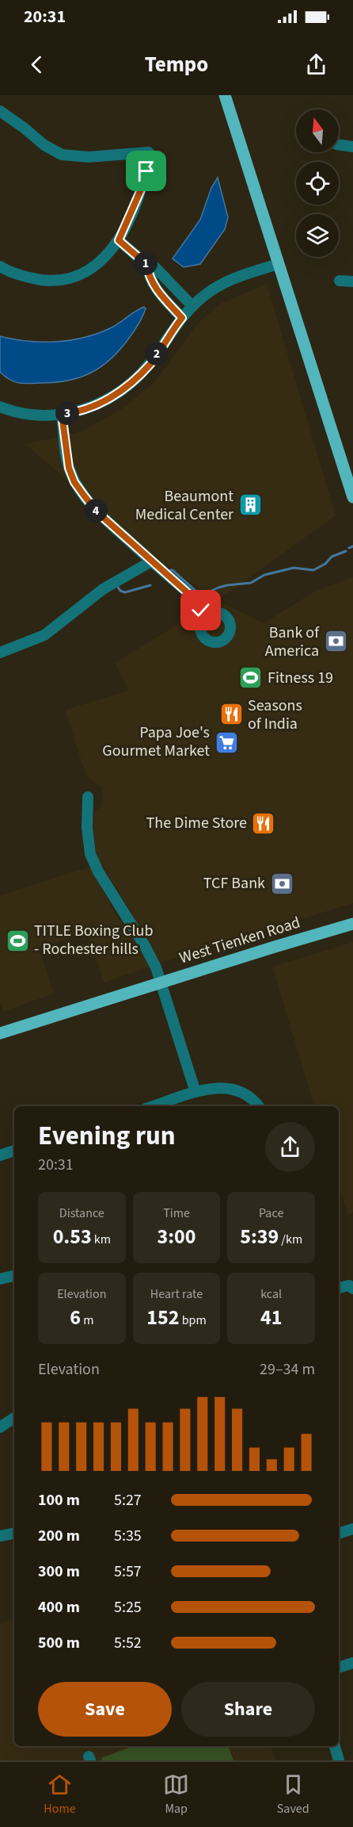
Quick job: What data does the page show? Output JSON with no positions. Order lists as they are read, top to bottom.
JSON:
{
  "streets": {
    "main road": ["West Tienken Road"]
  },
  "places": {
    "building": ["Beaumont Medical Center"],
    "bank": ["Bank of America", "TCF Bank"],
    "sports": ["Fitness 19", "TITLE Boxing Club - Rochester hills"],
    "restaurant": ["Seasons of India", "The Dime Store"],
    "supermarket": ["Papa Joe's Gourmet Market"]
  },
  "north": "top",
  "page": {
    "status": "20:31",
    "header": "Tempo",
    "pins": [
      "1",
      "2",
      "3",
      "4"
    ],
    "heading": ["Evening run", "20:31"],
    "stats": [
      ["Distance", "0.53 km"],
      ["Time", "3:00"],
      ["Pace", "5:39 /km"],
      ["Elevation", "6 m"],
      ["Heart rate", "152 bpm"],
      ["kcal", "41"]
    ],
    "chart": ["Elevation", "29–34 m"],
    "list": [
      {
        "name": "100 m",
        "note": "5:27"
      },
      {
        "name": "200 m",
        "note": "5:35"
      },
      {
        "name": "300 m",
        "note": "5:57"
      },
      {
        "name": "400 m",
        "note": "5:25"
      },
      {
        "name": "500 m",
        "note": "5:52"
      }
    ],
    "buttons": ["Save", "Share"],
    "tabs": ["Home", "Map", "Saved"]
  }
}
